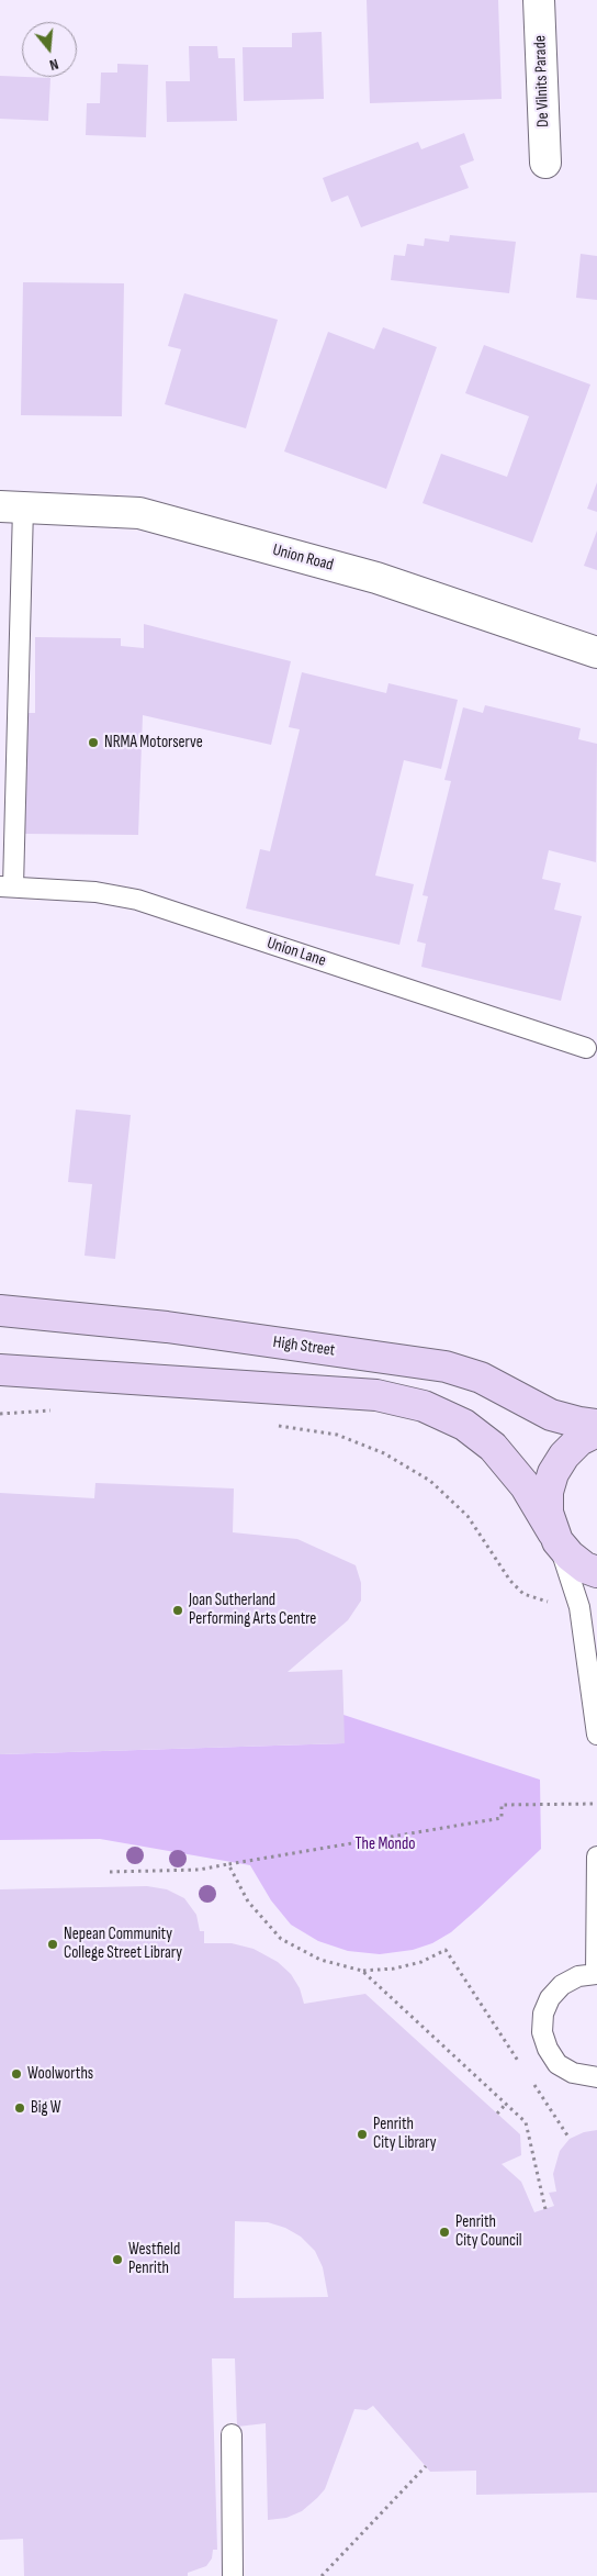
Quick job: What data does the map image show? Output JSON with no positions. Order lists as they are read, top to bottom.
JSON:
{
  "streets": {
    "main road": ["High Street"],
    "street": ["De Vilnits Parade", "Union Road"],
    "lane": ["Union Lane"]
  },
  "parks": ["The Mondo"],
  "places": [
    "NRMA Motorserve",
    "Joan Sutherland Performing Arts Centre",
    "Nepean Community College Street Library",
    "Woolworths",
    "Big W",
    "Penrith City Library",
    "Penrith City Council",
    "Westfield Penrith"
  ],
  "north": "bottom"
}
